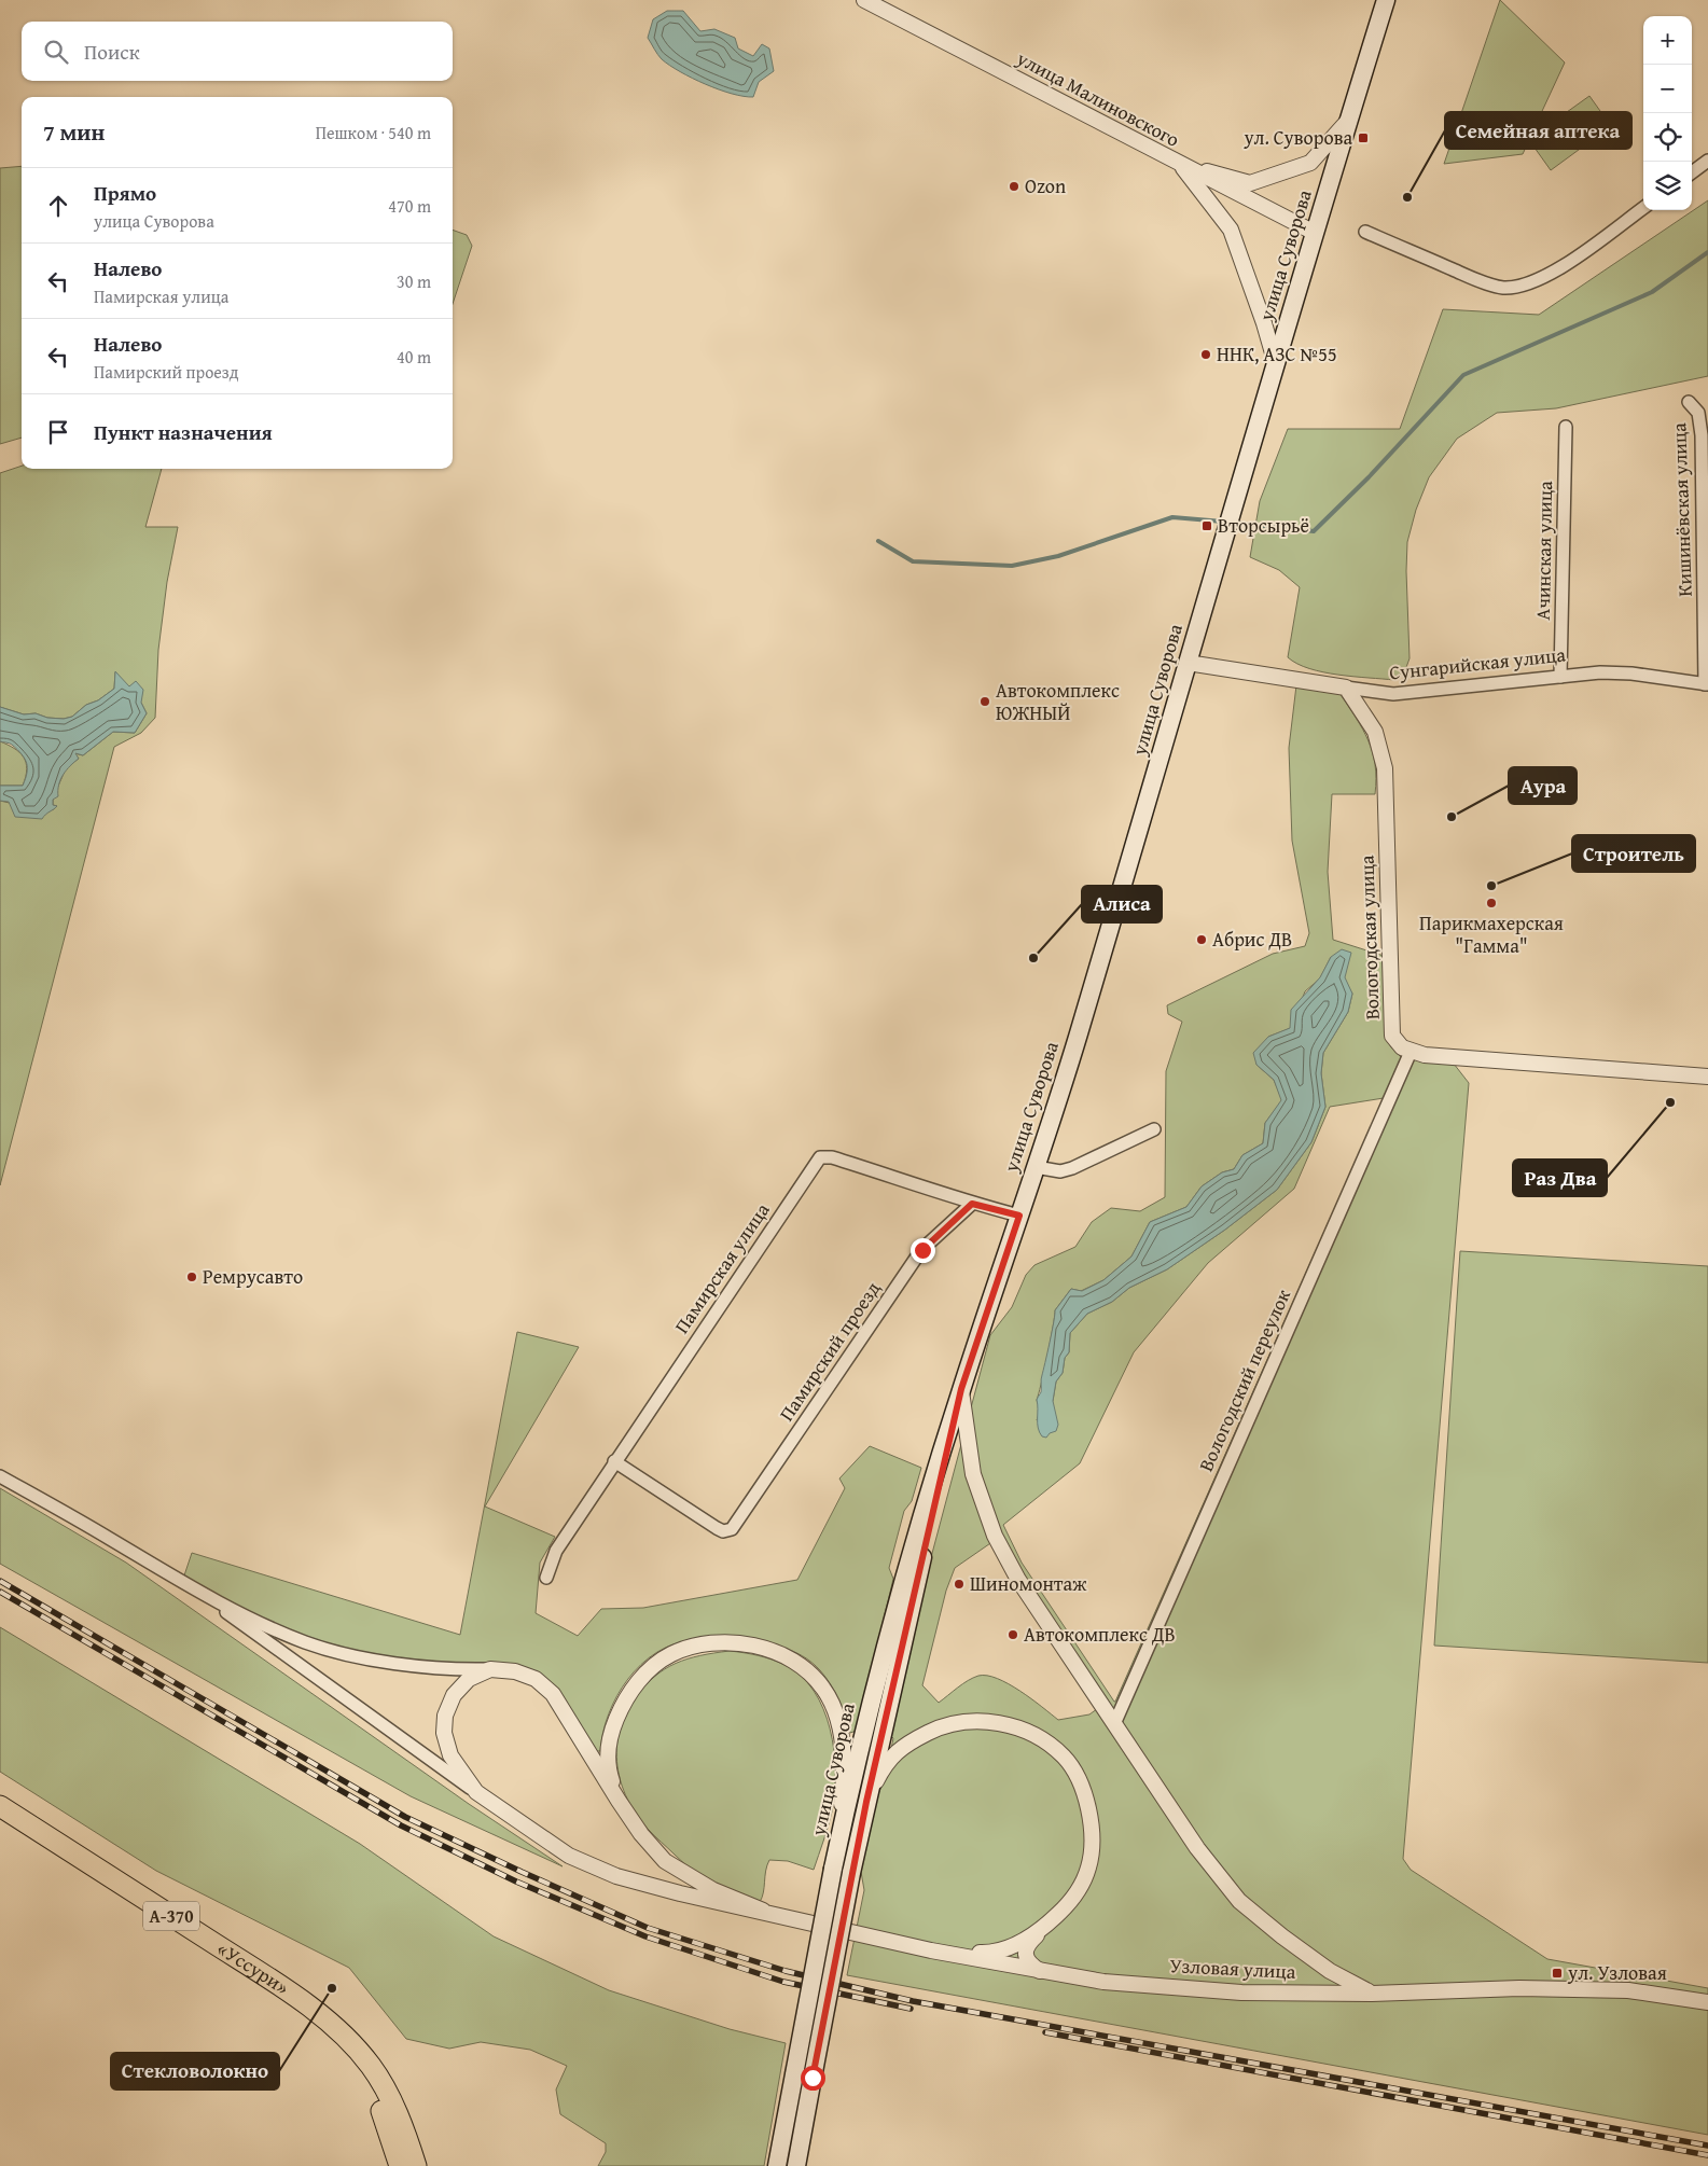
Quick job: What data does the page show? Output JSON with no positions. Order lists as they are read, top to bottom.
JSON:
{
  "streets": {
    "highway": ["А-370", "«Уссури»"],
    "main road": ["улица Суворова"],
    "street": [
      "улица Малиновского",
      "Кишинёвская улица",
      "Ачинская улица",
      "Сунгарийская улица",
      "Вологодская улица",
      "Памирская улица",
      "Памирский проезд",
      "Вологодский переулок",
      "Узловая улица"
    ]
  },
  "crossings": [
    ["улица Малиновского", "улица Суворова"],
    ["улица Суворова", "Сунгарийская улица"],
    ["улица Суворова", "Памирская улица"],
    ["Кишинёвская улица", "Сунгарийская улица"],
    ["Ачинская улица", "Сунгарийская улица"],
    ["Сунгарийская улица", "Вологодская улица"],
    ["Вологодская улица", "Вологодский переулок"],
    ["Памирская улица", "Памирский проезд"]
  ],
  "places": {
    "transit": ["ул. Суворова", "Вторсырьё", "ул. Узловая"],
    "other": [
      "Ozon",
      "Семейная аптека",
      "ННК, АЗС №55",
      "Автокомплекс ЮЖНЫЙ",
      "Аура",
      "Строитель",
      "Парикмахерская \"Гамма\"",
      "Абрис ДВ",
      "Алиса",
      "Раз Два",
      "Ремрусавто",
      "Шиномонтаж",
      "Автокомплекс ДВ",
      "Стекловолокно"
    ]
  },
  "page": {
    "map_buttons": ["+", "−"],
    "search": "Поиск",
    "heading": ["7 мин", "Пешком · 540 m"],
    "list": [
      ["Прямо", "улица Суворова", "470 m"],
      ["Налево", "Памирская улица", "30 m"],
      ["Налево", "Памирский проезд", "40 m"],
      "Пункт назначения"
    ]
  }
}
